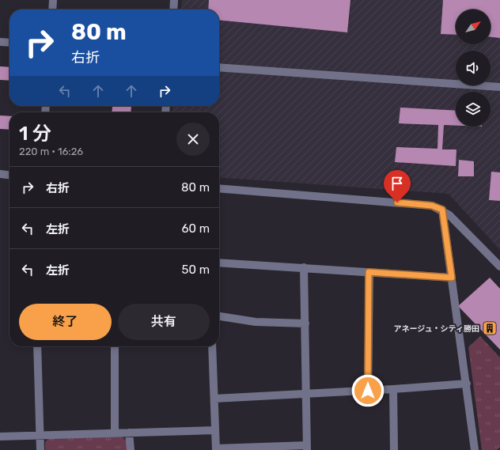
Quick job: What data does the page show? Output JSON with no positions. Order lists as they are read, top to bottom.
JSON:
{
  "places": {
    "building": ["アネージュ・シティ勝田"]
  },
  "north": "top right",
  "page": {
    "turn": ["80 m", "右折"],
    "heading": ["1 分", "220 m · 16:26"],
    "list": [
      {
        "name": "右折",
        "value": "80 m"
      },
      {
        "name": "左折",
        "value": "60 m"
      },
      {
        "name": "左折",
        "value": "50 m"
      }
    ],
    "buttons": ["終了", "共有"]
  }
}
